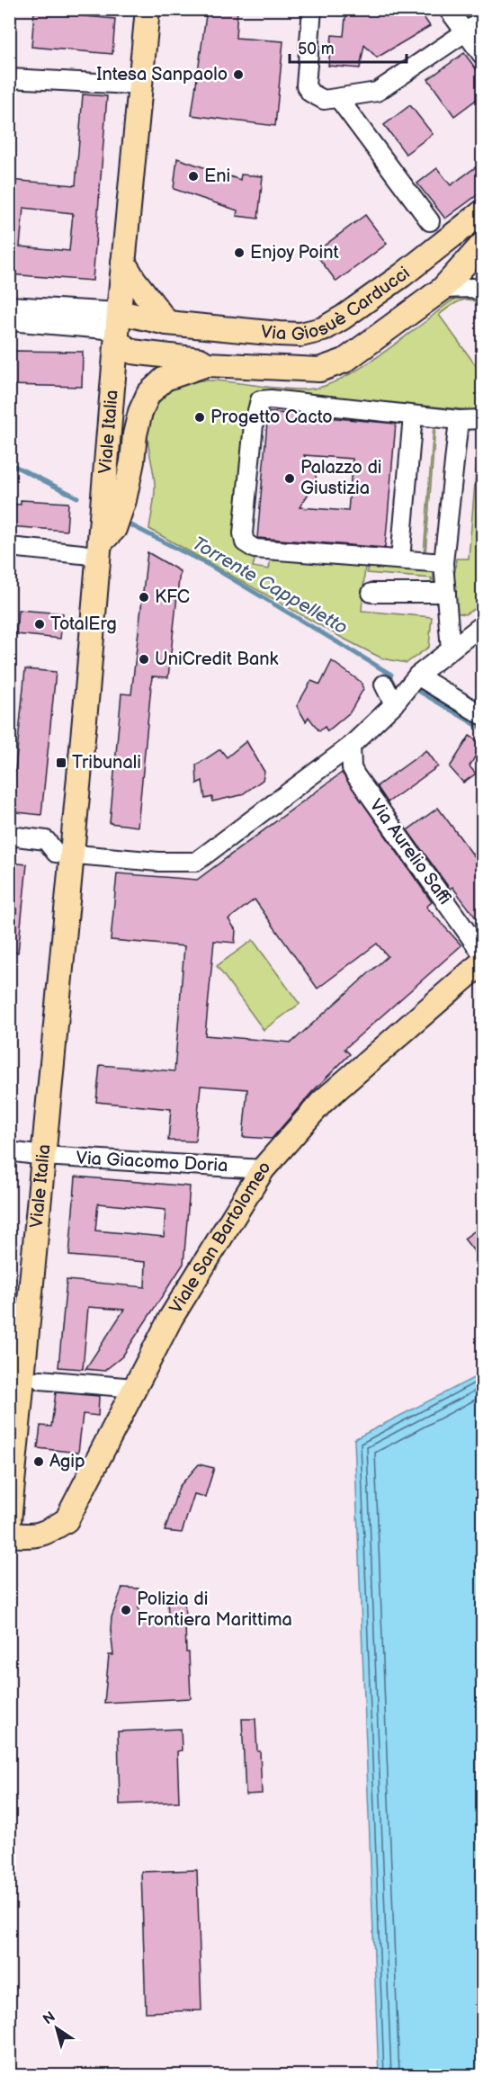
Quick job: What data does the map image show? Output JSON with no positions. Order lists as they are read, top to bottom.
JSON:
{
  "streets": {
    "main road": ["Via Giosuè Carducci", "Viale Italia", "Viale San Bartolomeo"],
    "street": ["Via Aurelio Saffi", "Via Giacomo Doria"]
  },
  "crossings": [
    ["Via Giosuè Carducci", "Viale Italia"],
    ["Viale Italia", "Via Giacomo Doria"],
    ["Via Giacomo Doria", "Viale San Bartolomeo"]
  ],
  "water": ["Torrente Cappelletto"],
  "places": {
    "other": [
      "Intesa Sanpaolo",
      "Eni",
      "Enjoy Point",
      "Progetto Cacto",
      "Palazzo di Giustizia",
      "KFC",
      "TotalErg",
      "UniCredit Bank",
      "Agip",
      "Polizia di Frontiera Marittima"
    ],
    "transit": ["Tribunali"]
  },
  "scale_bar": "50 m",
  "north": "top left"
}
